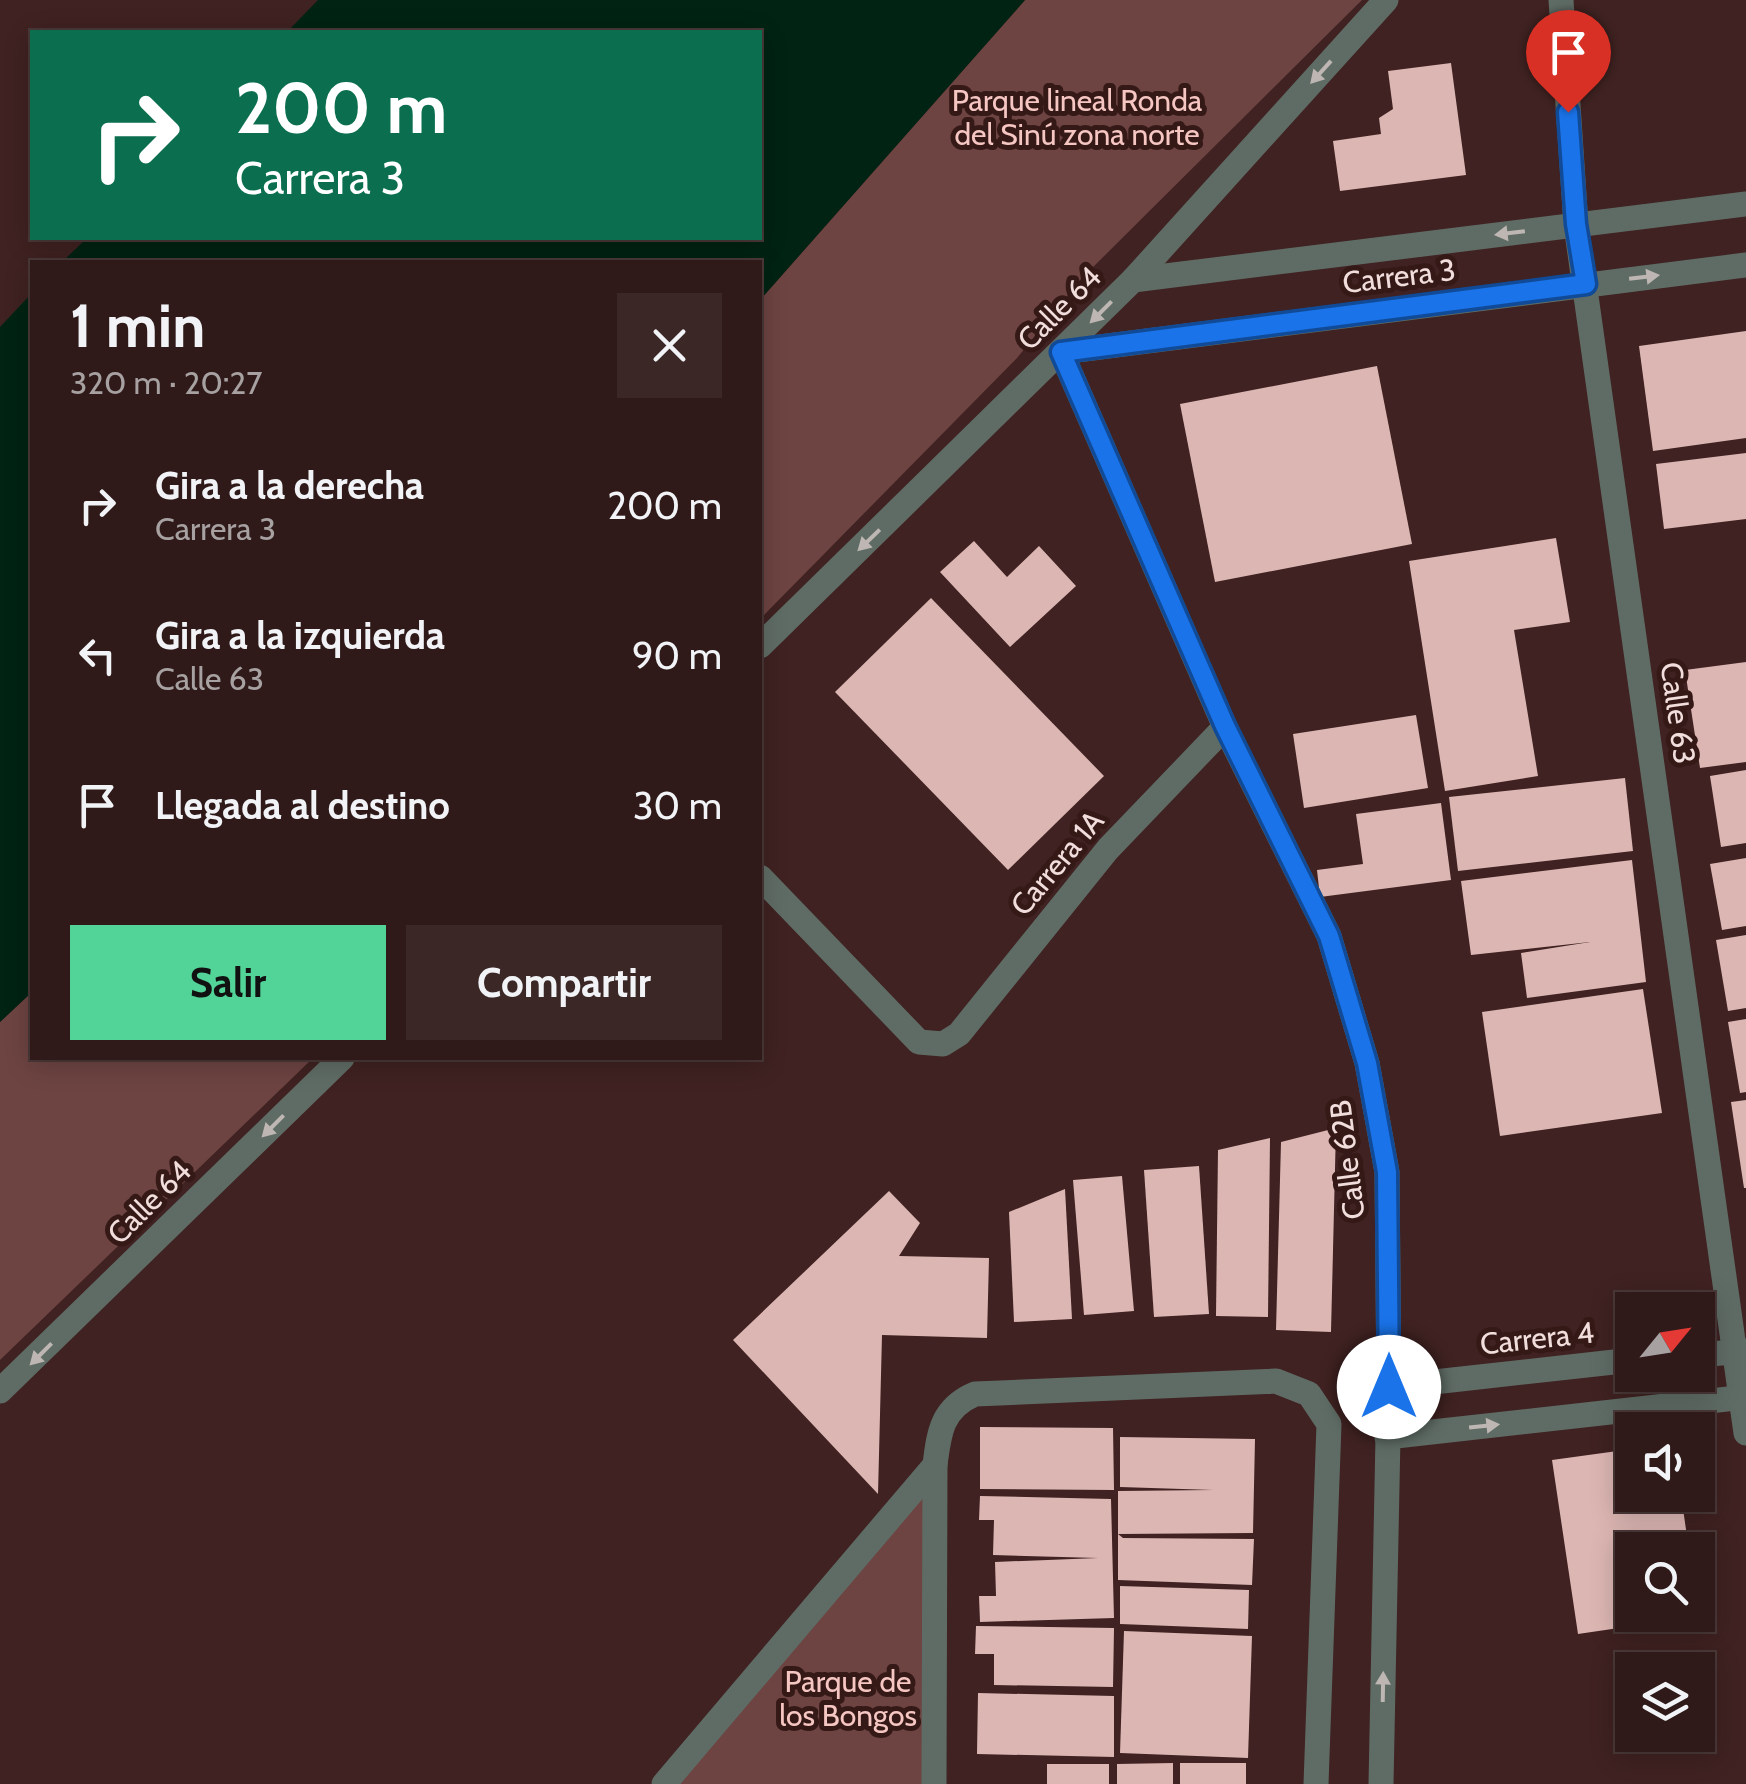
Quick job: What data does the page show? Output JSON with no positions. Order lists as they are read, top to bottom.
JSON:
{
  "streets": {
    "street": [
      "Carrera 3",
      "Calle 64",
      "Calle 63",
      "Carrera 1A",
      "Calle 62B",
      "Carrera 4"
    ]
  },
  "crossings": [
    ["Carrera 3", "Calle 64"],
    ["Carrera 3", "Calle 63"],
    ["Carrera 3", "Calle 62B"],
    ["Calle 64", "Calle 62B"],
    ["Carrera 1A", "Calle 62B"],
    ["Calle 62B", "Carrera 4"]
  ],
  "one_way": ["Calle 64"],
  "parks": ["Parque lineal Ronda del Sinú zona norte", "Parque de los Bongos"],
  "north": "top right",
  "page": {
    "turn": ["200 m", "Carrera 3"],
    "heading": ["1 min", "320 m · 20:27"],
    "list": [
      {
        "name": "Gira a la derecha",
        "note": "Carrera 3",
        "value": "200 m"
      },
      {
        "name": "Gira a la izquierda",
        "note": "Calle 63",
        "value": "90 m"
      },
      {
        "name": "Llegada al destino",
        "value": "30 m"
      }
    ],
    "buttons": ["Salir", "Compartir"]
  }
}
